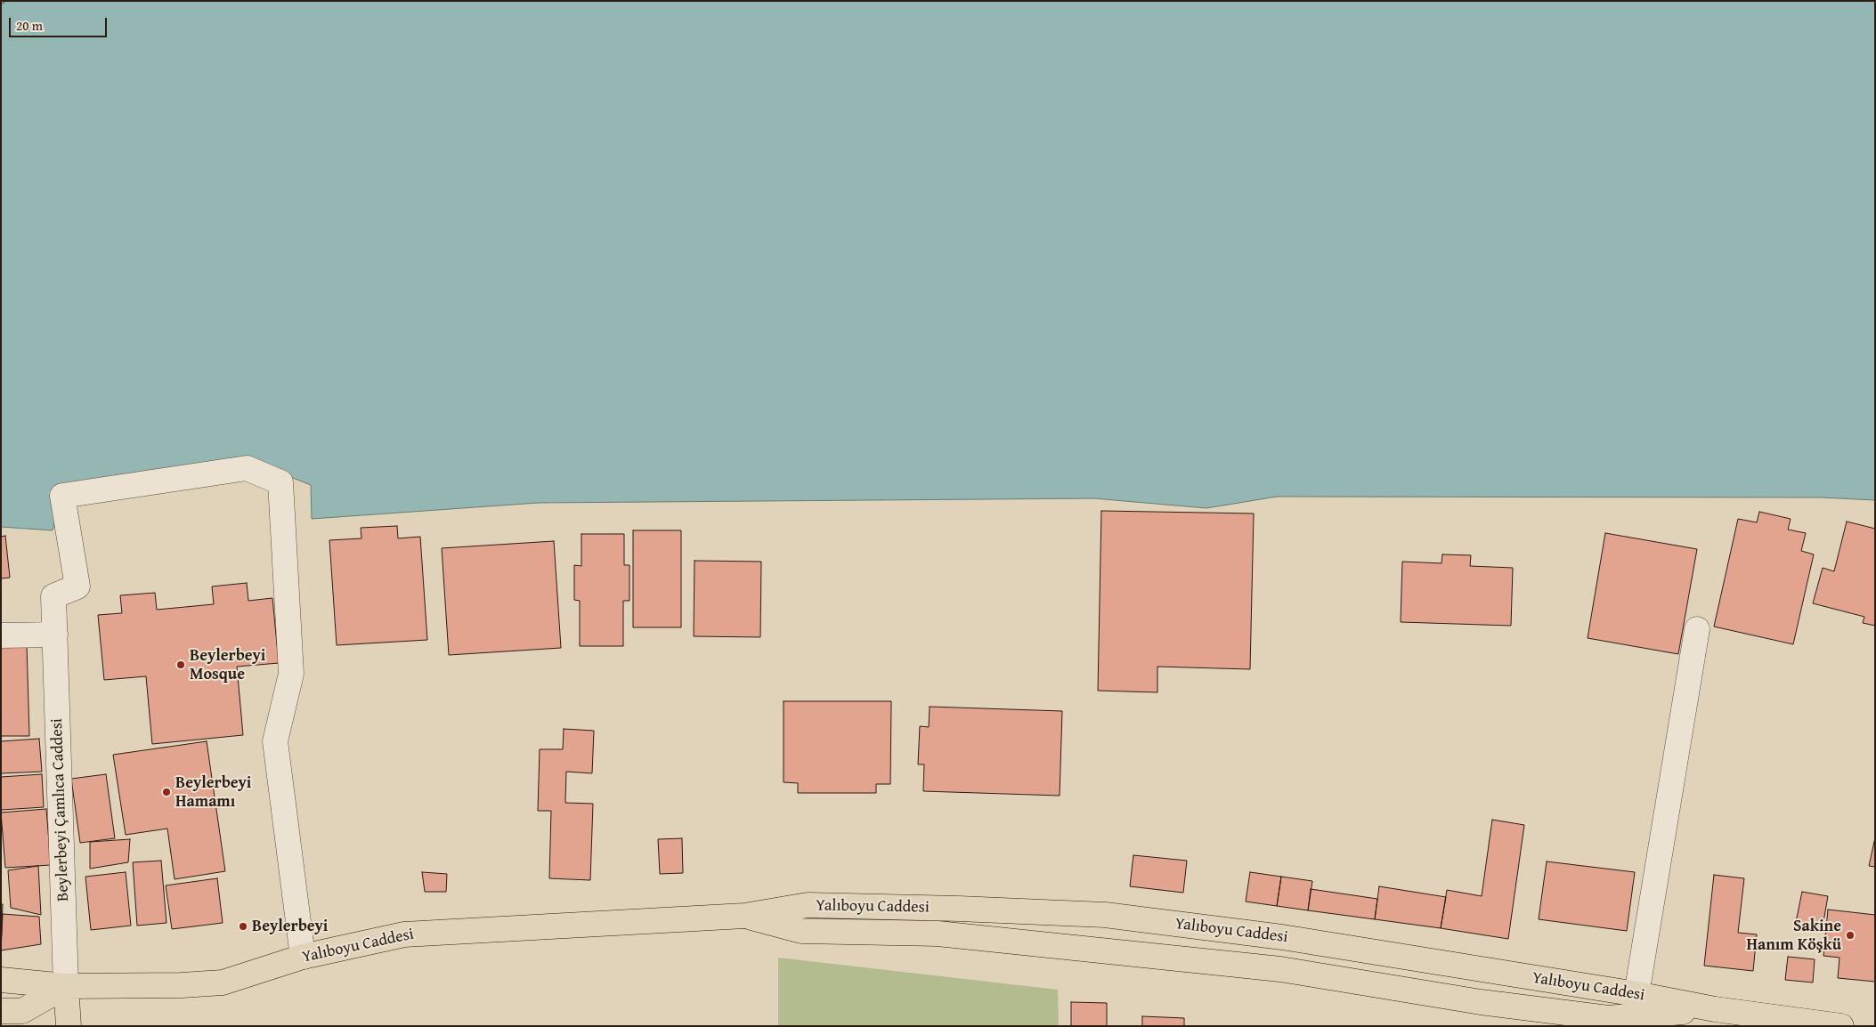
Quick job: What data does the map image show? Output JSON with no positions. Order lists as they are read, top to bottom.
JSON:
{
  "streets": {
    "main road": ["Yalıboyu Caddesi"],
    "street": ["Beylerbeyi Çamlıca Caddesi"]
  },
  "crossings": [
    ["Beylerbeyi Çamlıca Caddesi", "Yalıboyu Caddesi"]
  ],
  "places": [
    "Beylerbeyi Mosque",
    "Beylerbeyi Hamamı",
    "Beylerbeyi",
    "Sakine Hanım Köşkü"
  ],
  "scale_bar": "20 m"
}
